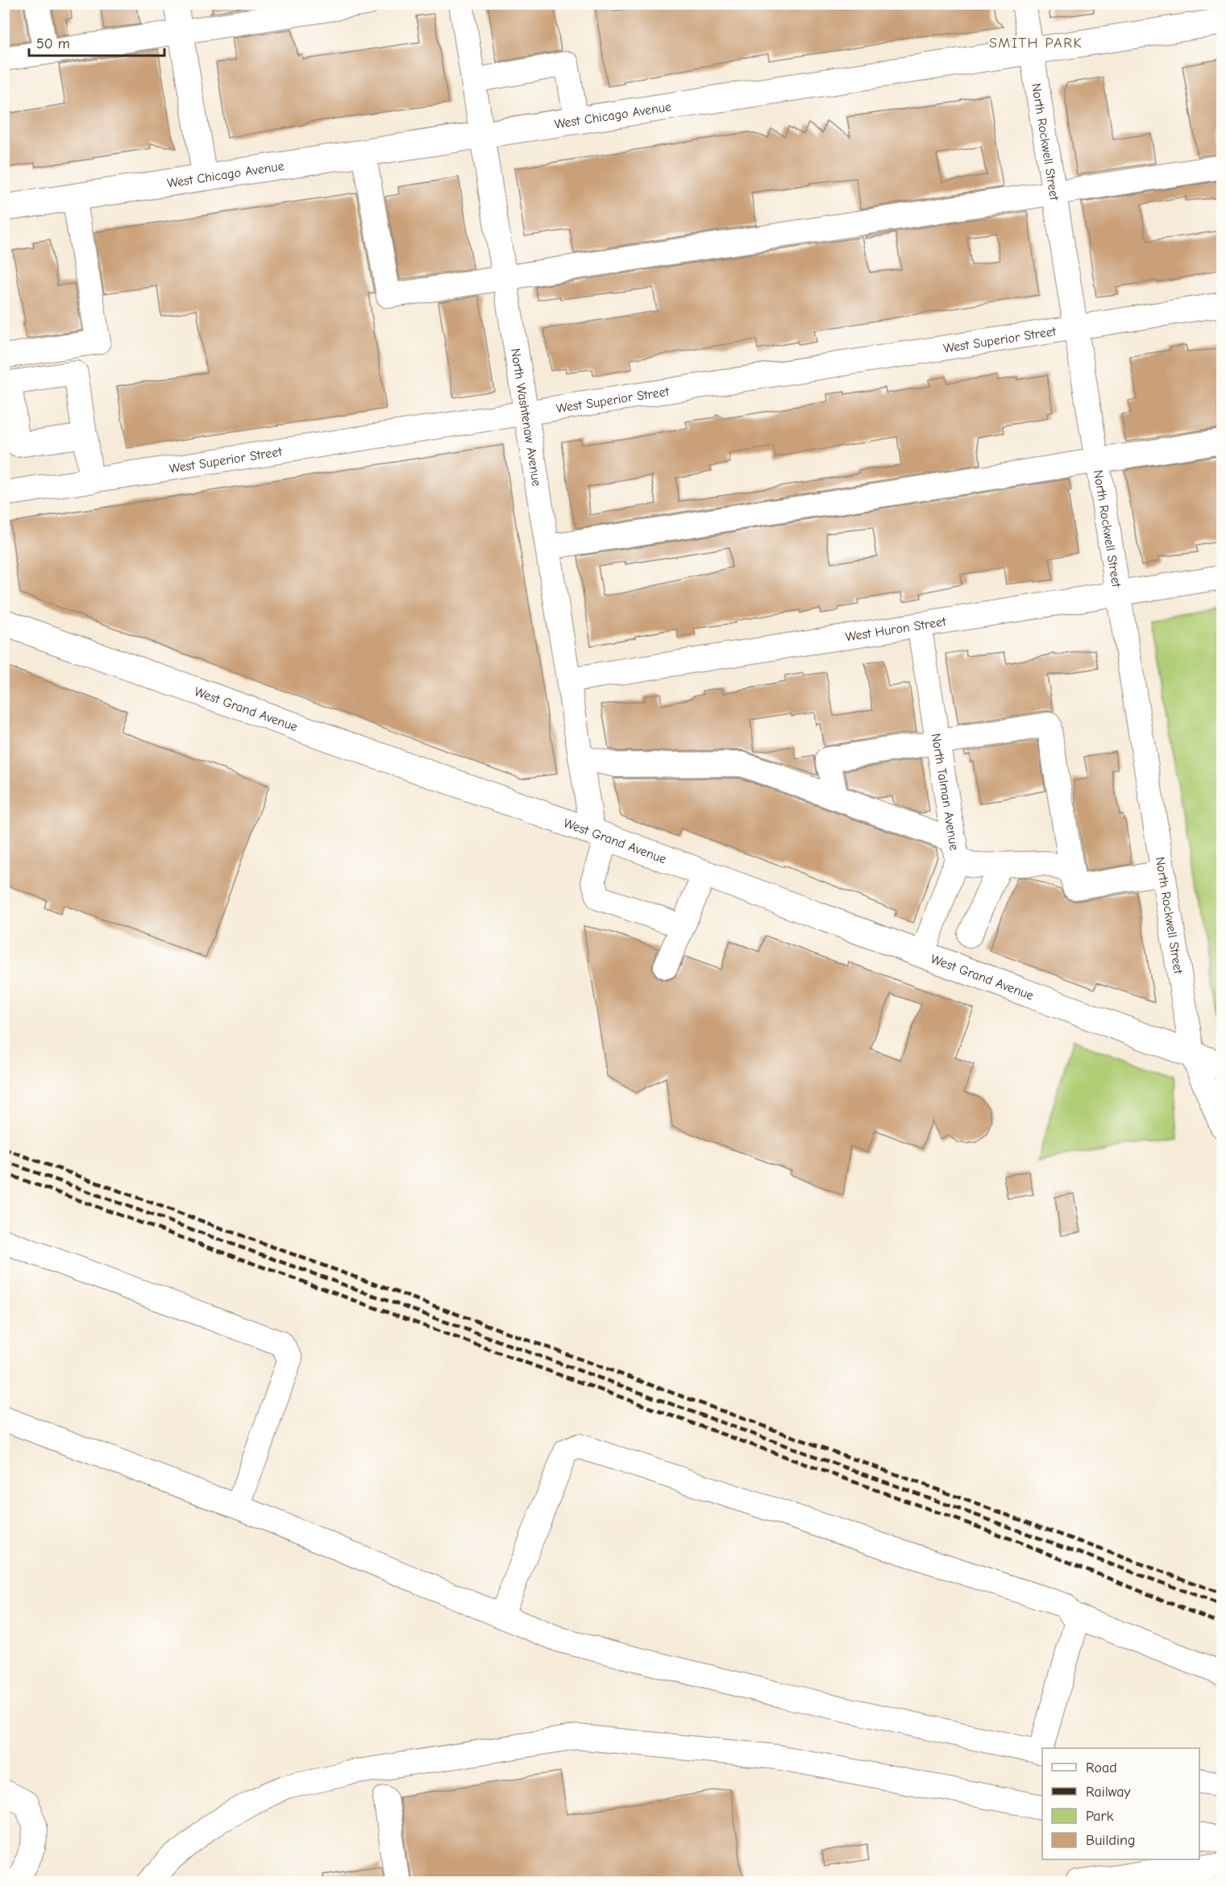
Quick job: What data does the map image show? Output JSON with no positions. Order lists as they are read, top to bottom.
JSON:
{
  "streets": {
    "main road": ["West Chicago Avenue", "West Grand Avenue"],
    "street": [
      "North Rockwell Street",
      "West Superior Street",
      "North Washtenaw Avenue",
      "West Huron Street",
      "North Talman Avenue"
    ]
  },
  "crossings": [
    ["West Chicago Avenue", "North Rockwell Street"],
    ["West Chicago Avenue", "North Washtenaw Avenue"],
    ["North Rockwell Street", "West Superior Street"],
    ["North Rockwell Street", "West Huron Street"],
    ["North Rockwell Street", "West Grand Avenue"],
    ["West Superior Street", "North Washtenaw Avenue"],
    ["North Washtenaw Avenue", "West Huron Street"],
    ["North Washtenaw Avenue", "West Grand Avenue"],
    ["West Huron Street", "North Talman Avenue"],
    ["West Grand Avenue", "North Talman Avenue"]
  ],
  "districts": ["SMITH PARK"],
  "legend": [
    "Road",
    "Railway",
    "Park",
    "Building"
  ],
  "scale_bar": "50 m"
}
